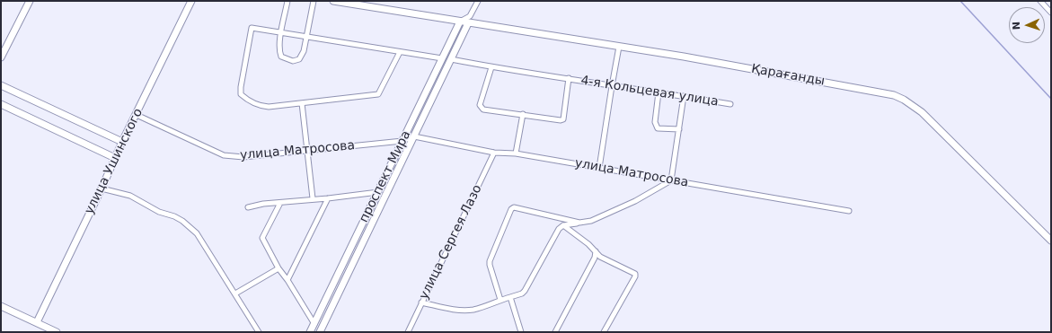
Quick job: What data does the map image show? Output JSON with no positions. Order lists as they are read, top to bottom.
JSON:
{
  "streets": {
    "main road": ["Қарағанды", "улица Ушинского", "проспект Мира"],
    "street": ["4-я Кольцевая улица", "улица Матросова", "улица Сергея Лазо"]
  },
  "crossings": [
    ["Қарағанды", "проспект Мира"],
    ["4-я Кольцевая улица", "проспект Мира"],
    ["улица Матросова", "улица Ушинского"],
    ["улица Матросова", "проспект Мира"],
    ["улица Матросова", "улица Сергея Лазо"]
  ],
  "north": "left"
}
